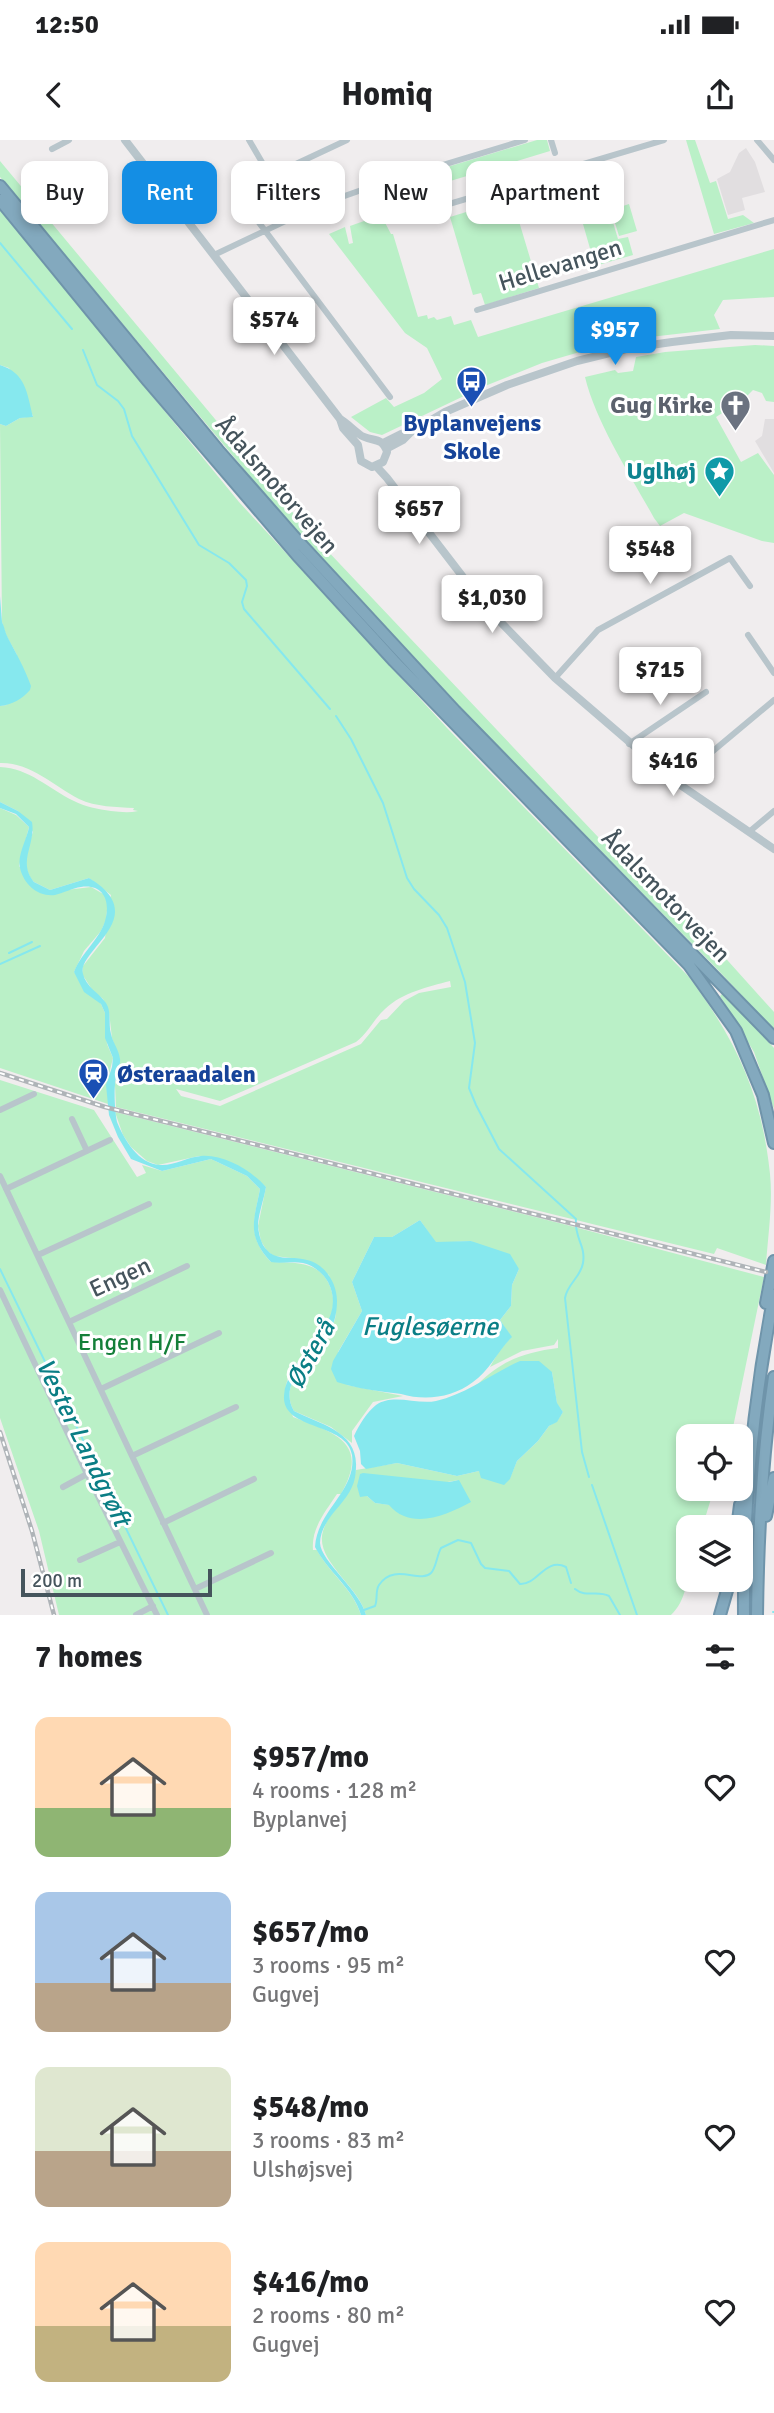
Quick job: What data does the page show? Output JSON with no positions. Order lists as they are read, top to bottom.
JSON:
{
  "streets": {
    "highway": ["Ådalsmotorvejen"],
    "street": ["Hellevangen", "Engen"]
  },
  "water": ["Fuglesøerne", "Østerå", "Vester Landgrøft"],
  "parks": ["Engen H/F"],
  "places": {
    "bus stop": ["Byplanvejens Skole"],
    "church": ["Gug Kirke"],
    "place": ["Uglhøj"],
    "station": ["Østeraadalen"]
  },
  "scale_bar": "200 m",
  "page": {
    "status": "12:50",
    "header": "Homiq",
    "chip": [
      "Buy",
      "Rent",
      "Filters",
      "New",
      "Apartment"
    ],
    "price": [
      "$574",
      "$957",
      "$657",
      "$548",
      "$1,030",
      "$715",
      "$416"
    ],
    "scale": "200 m",
    "heading": "7 homes",
    "list": [
      {
        "name": "$957/mo",
        "note": "4 rooms · 128 m² · Byplanvej"
      },
      {
        "name": "$657/mo",
        "note": "3 rooms · 95 m² · Gugvej"
      },
      {
        "name": "$548/mo",
        "note": "3 rooms · 83 m² · Ulshøjsvej"
      },
      {
        "name": "$416/mo",
        "note": "2 rooms · 80 m² · Gugvej"
      }
    ]
  }
}
